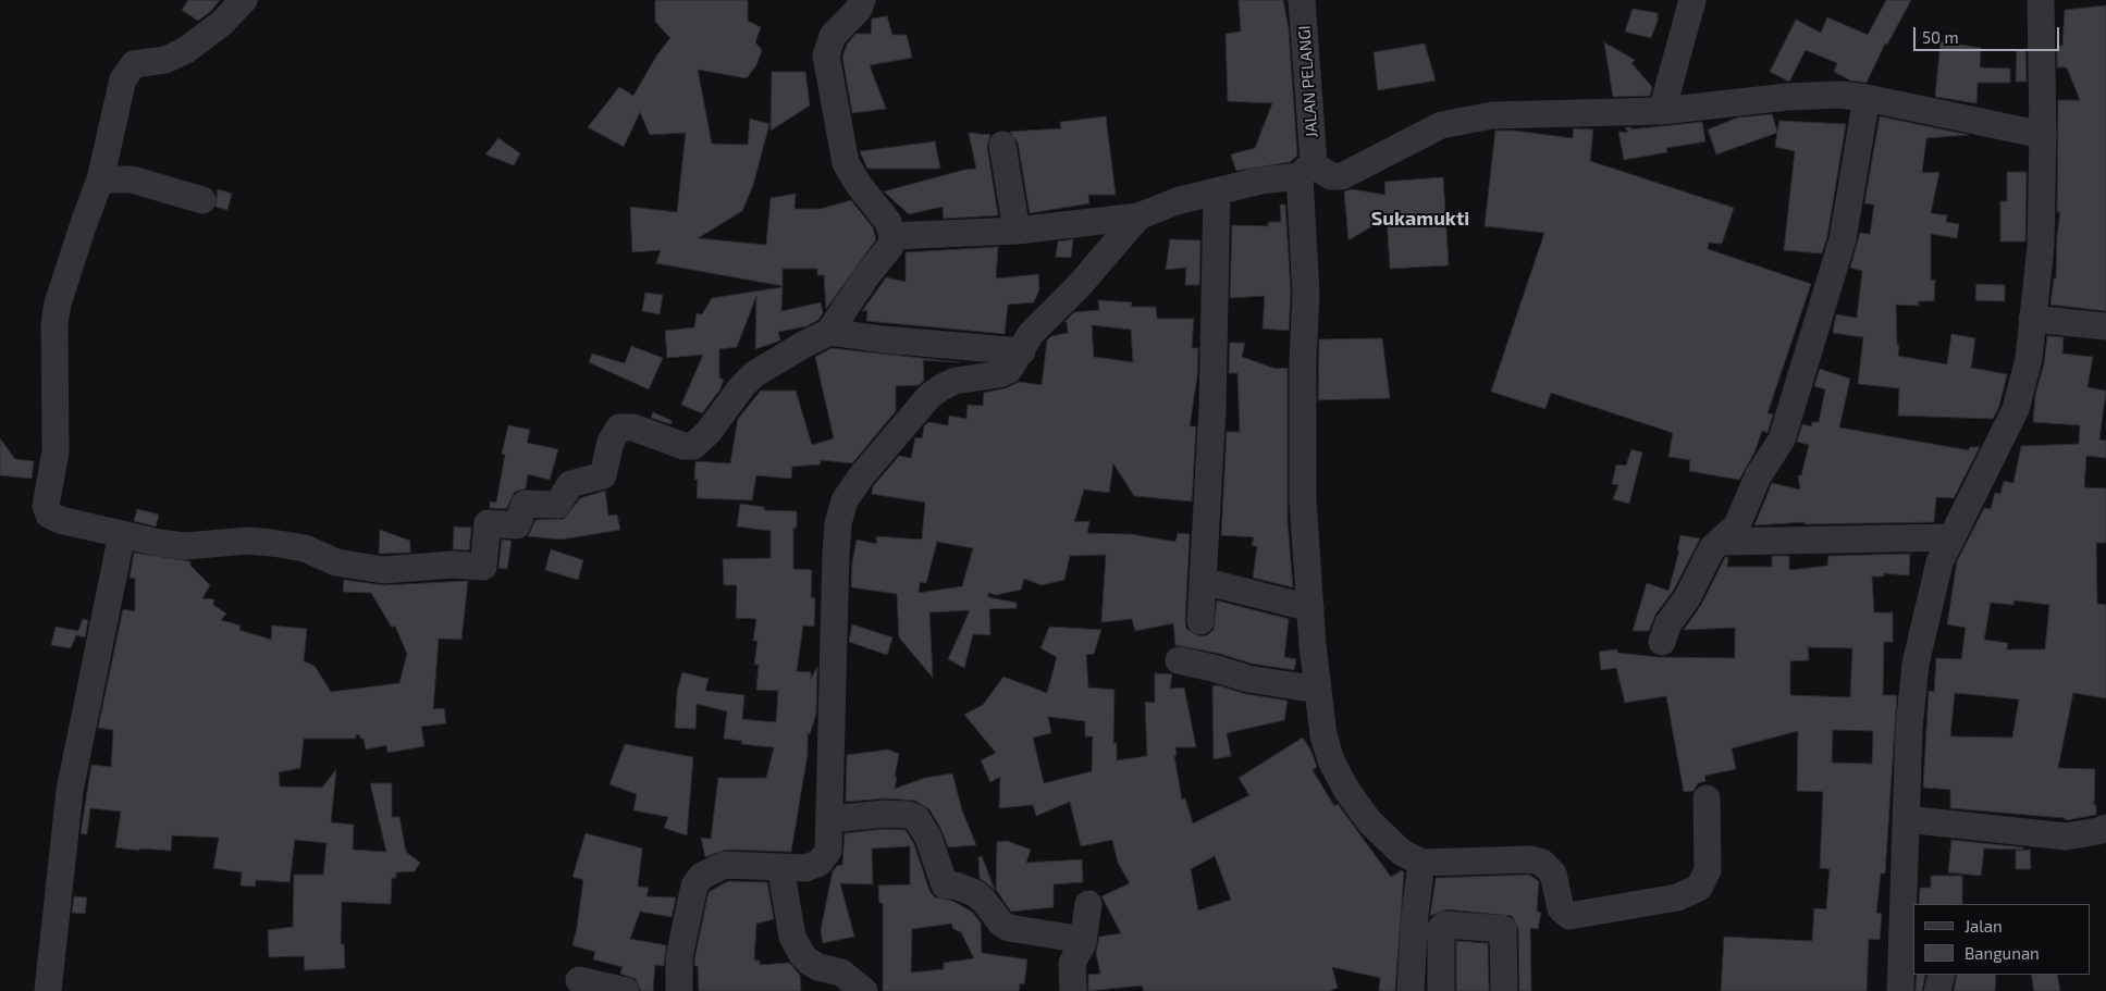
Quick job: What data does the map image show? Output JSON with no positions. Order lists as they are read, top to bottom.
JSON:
{
  "streets": {
    "street": ["JALAN PELANGI"]
  },
  "districts": ["Sukamukti"],
  "legend": ["Jalan", "Bangunan"],
  "scale_bar": "50 m"
}
